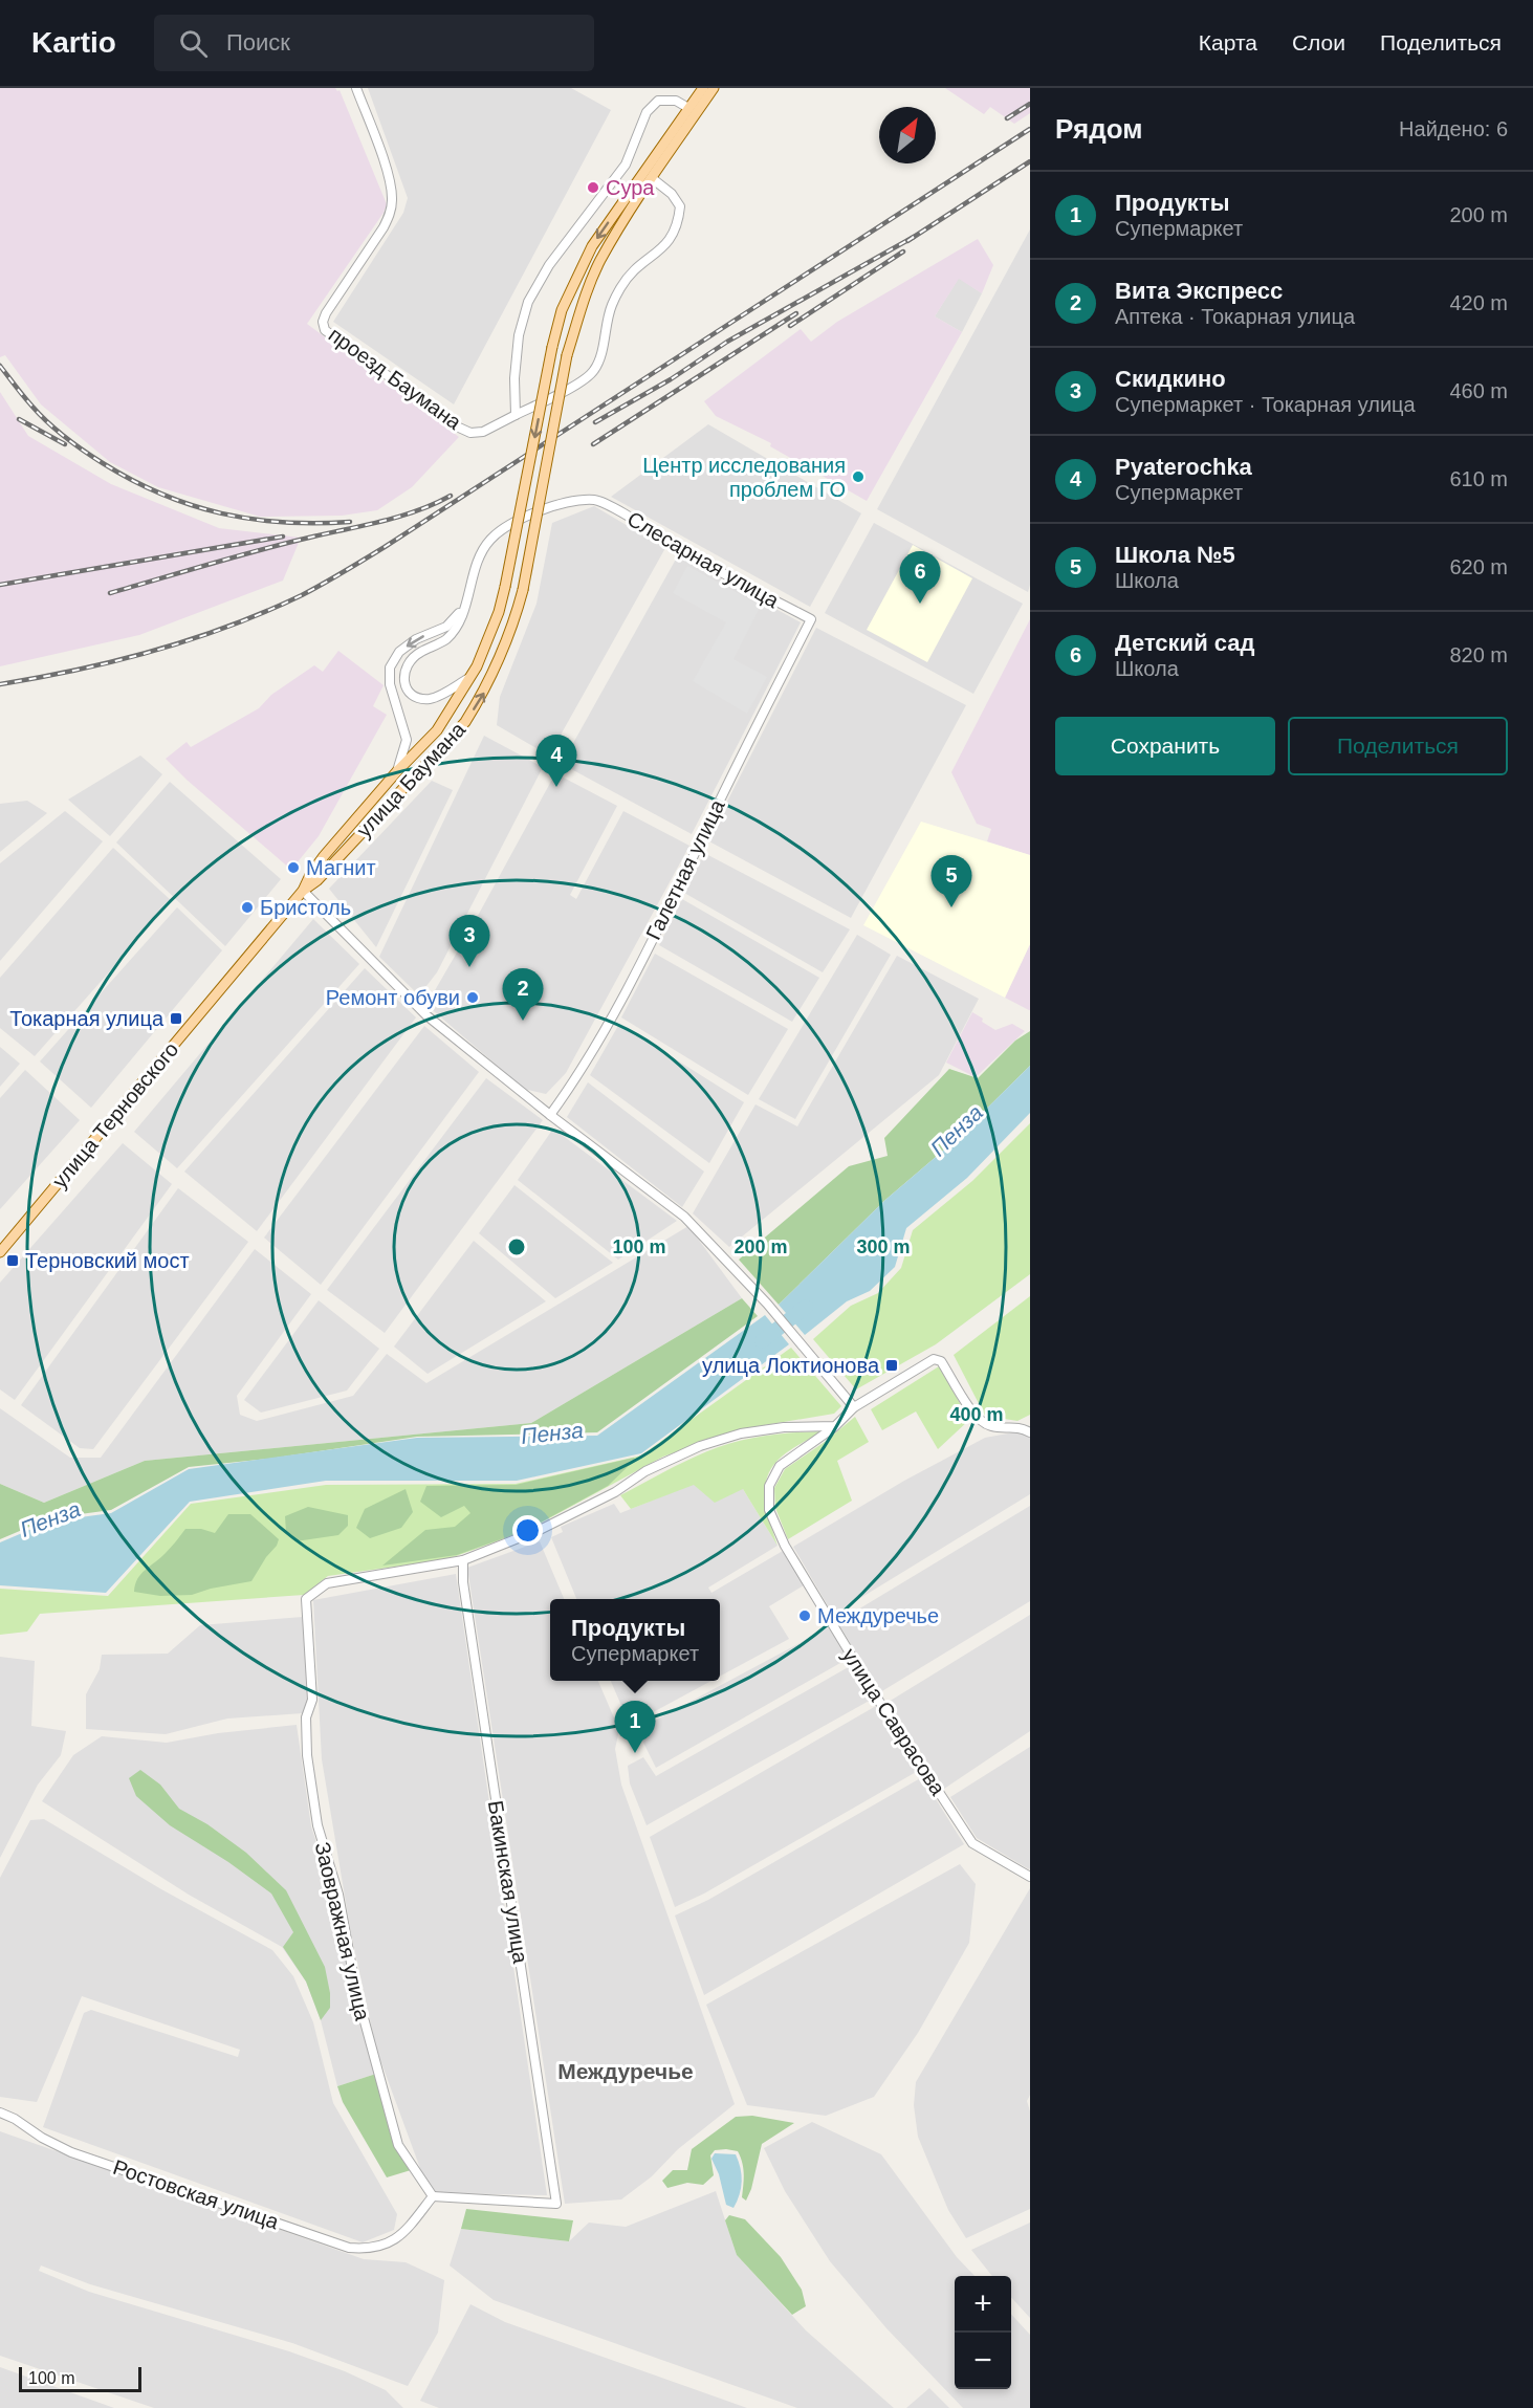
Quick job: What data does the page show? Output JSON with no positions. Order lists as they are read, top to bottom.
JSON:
{
  "streets": {
    "main road": ["улица Баумана", "улица Терновского"],
    "street": [
      "проезд Баумана",
      "Слесарная улица",
      "Галетная улица",
      "улица Саврасова",
      "Бакинская улица",
      "Заовражная улица",
      "Ростовская улица"
    ]
  },
  "crossings": [
    ["Слесарная улица", "Галетная улица"],
    ["улица Баумана", "улица Терновского"],
    ["Бакинская улица", "Заовражная улица"],
    ["Бакинская улица", "Ростовская улица"],
    ["Заовражная улица", "Ростовская улица"]
  ],
  "districts": ["Междуречье"],
  "water": ["Пенза"],
  "places": {
    "other": [
      "Сура",
      "Центр исследования проблем ГО",
      "Магнит",
      "Бристоль",
      "Ремонт обуви",
      "Междуречье"
    ],
    "transit": ["Токарная улица", "Терновский мост", "улица Локтионова"]
  },
  "scale_bar": "100 m",
  "north": "top right",
  "page": {
    "header": "Kartio",
    "search": "Поиск",
    "nav": ["Карта", "Слои", "Поделиться"],
    "heading": ["Рядом", "Найдено: 6"],
    "list": [
      {
        "mark": "1",
        "name": "Продукты",
        "note": "Супермаркет",
        "value": "200 m"
      },
      {
        "mark": "2",
        "name": "Вита Экспресс",
        "note": "Аптека · Токарная улица",
        "value": "420 m"
      },
      {
        "mark": "3",
        "name": "Скидкино",
        "note": "Супермаркет · Токарная улица",
        "value": "460 m"
      },
      {
        "mark": "4",
        "name": "Pyaterochka",
        "note": "Супермаркет",
        "value": "610 m"
      },
      {
        "mark": "5",
        "name": "Школа №5",
        "note": "Школа",
        "value": "620 m"
      },
      {
        "mark": "6",
        "name": "Детский сад",
        "note": "Школа",
        "value": "820 m"
      }
    ],
    "pins": [
      "6",
      "4",
      "5",
      "3",
      "2",
      "1"
    ],
    "buttons": ["Сохранить", "Поделиться"],
    "popup": ["Продукты", "Супермаркет"],
    "map_buttons": ["+", "−"],
    "scale": "100 m"
  },
  "rings": [
    "100 m",
    "200 m",
    "300 m",
    "400 m"
  ]
}
